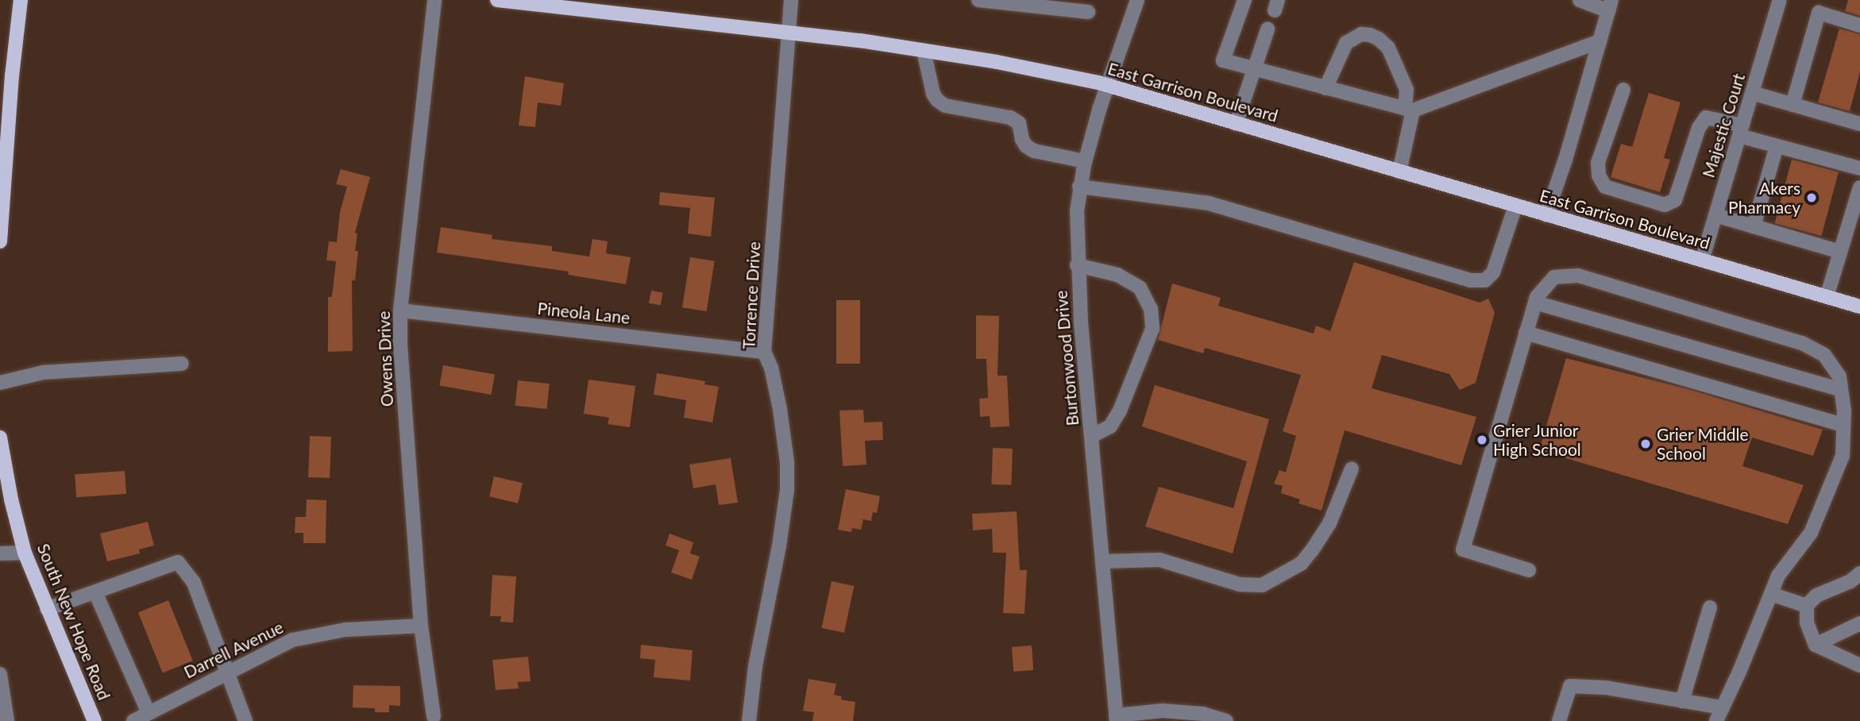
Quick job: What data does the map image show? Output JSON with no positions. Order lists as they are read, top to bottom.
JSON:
{
  "streets": {
    "main road": ["East Garrison Boulevard", "South New Hope Road"],
    "street": [
      "Majestic Court",
      "Torrence Drive",
      "Pineola Lane",
      "Burtonwood Drive",
      "Owens Drive",
      "Darrell Avenue"
    ]
  },
  "crossings": [
    ["East Garrison Boulevard", "Majestic Court"],
    ["East Garrison Boulevard", "Torrence Drive"],
    ["East Garrison Boulevard", "Burtonwood Drive"],
    ["Torrence Drive", "Pineola Lane"],
    ["Pineola Lane", "Owens Drive"],
    ["Owens Drive", "Darrell Avenue"]
  ],
  "places": ["Akers Pharmacy", "Grier Junior High School", "Grier Middle School"]
}
